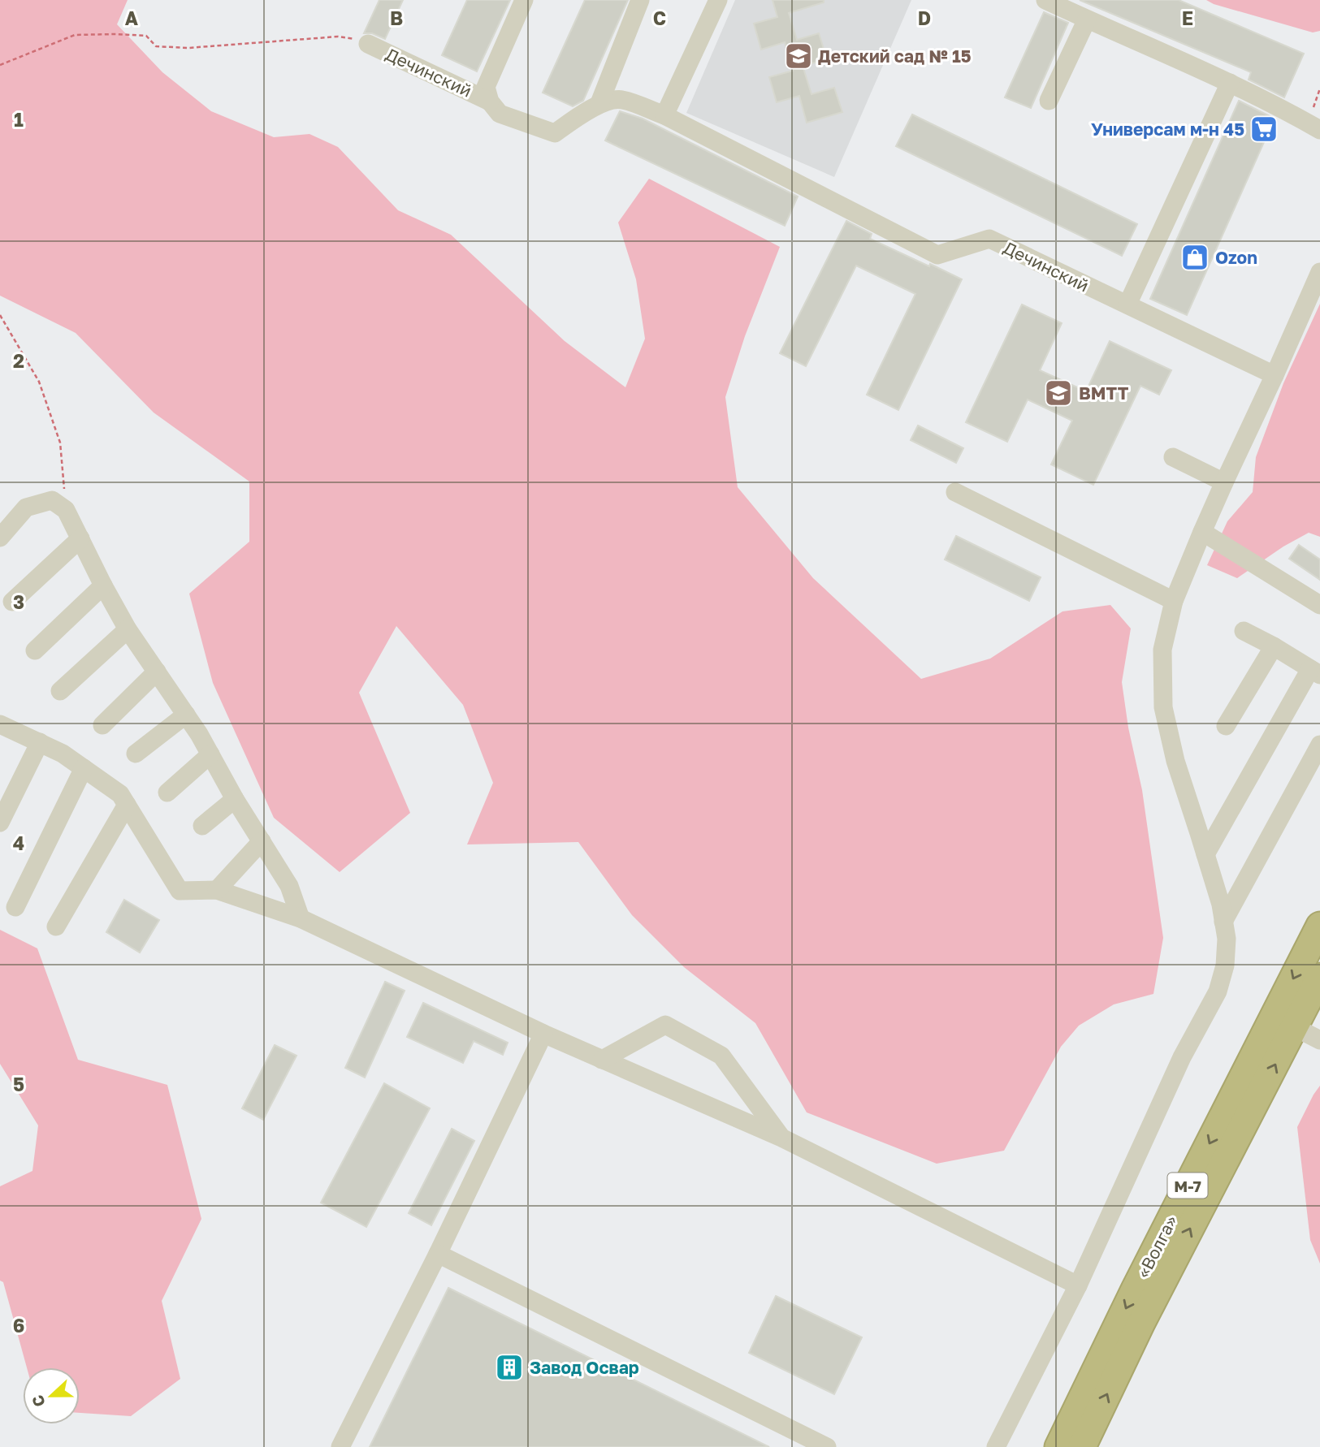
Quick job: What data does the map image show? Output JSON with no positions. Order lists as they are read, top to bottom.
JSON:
{
  "streets": {
    "highway": ["М-7", "«Волга»"],
    "street": ["Дечинский"]
  },
  "places": {
    "school or university": ["Детский сад № 15", "ВМТТ"],
    "supermarket": ["Универсам м-н 45"],
    "shop": ["Ozon"],
    "building": ["Завод Освар"]
  },
  "north": "left",
  "grid": {
    "columns": [
      "A",
      "B",
      "C",
      "D",
      "E"
    ],
    "rows": [
      "1",
      "2",
      "3",
      "4",
      "5",
      "6"
    ]
  }
}
